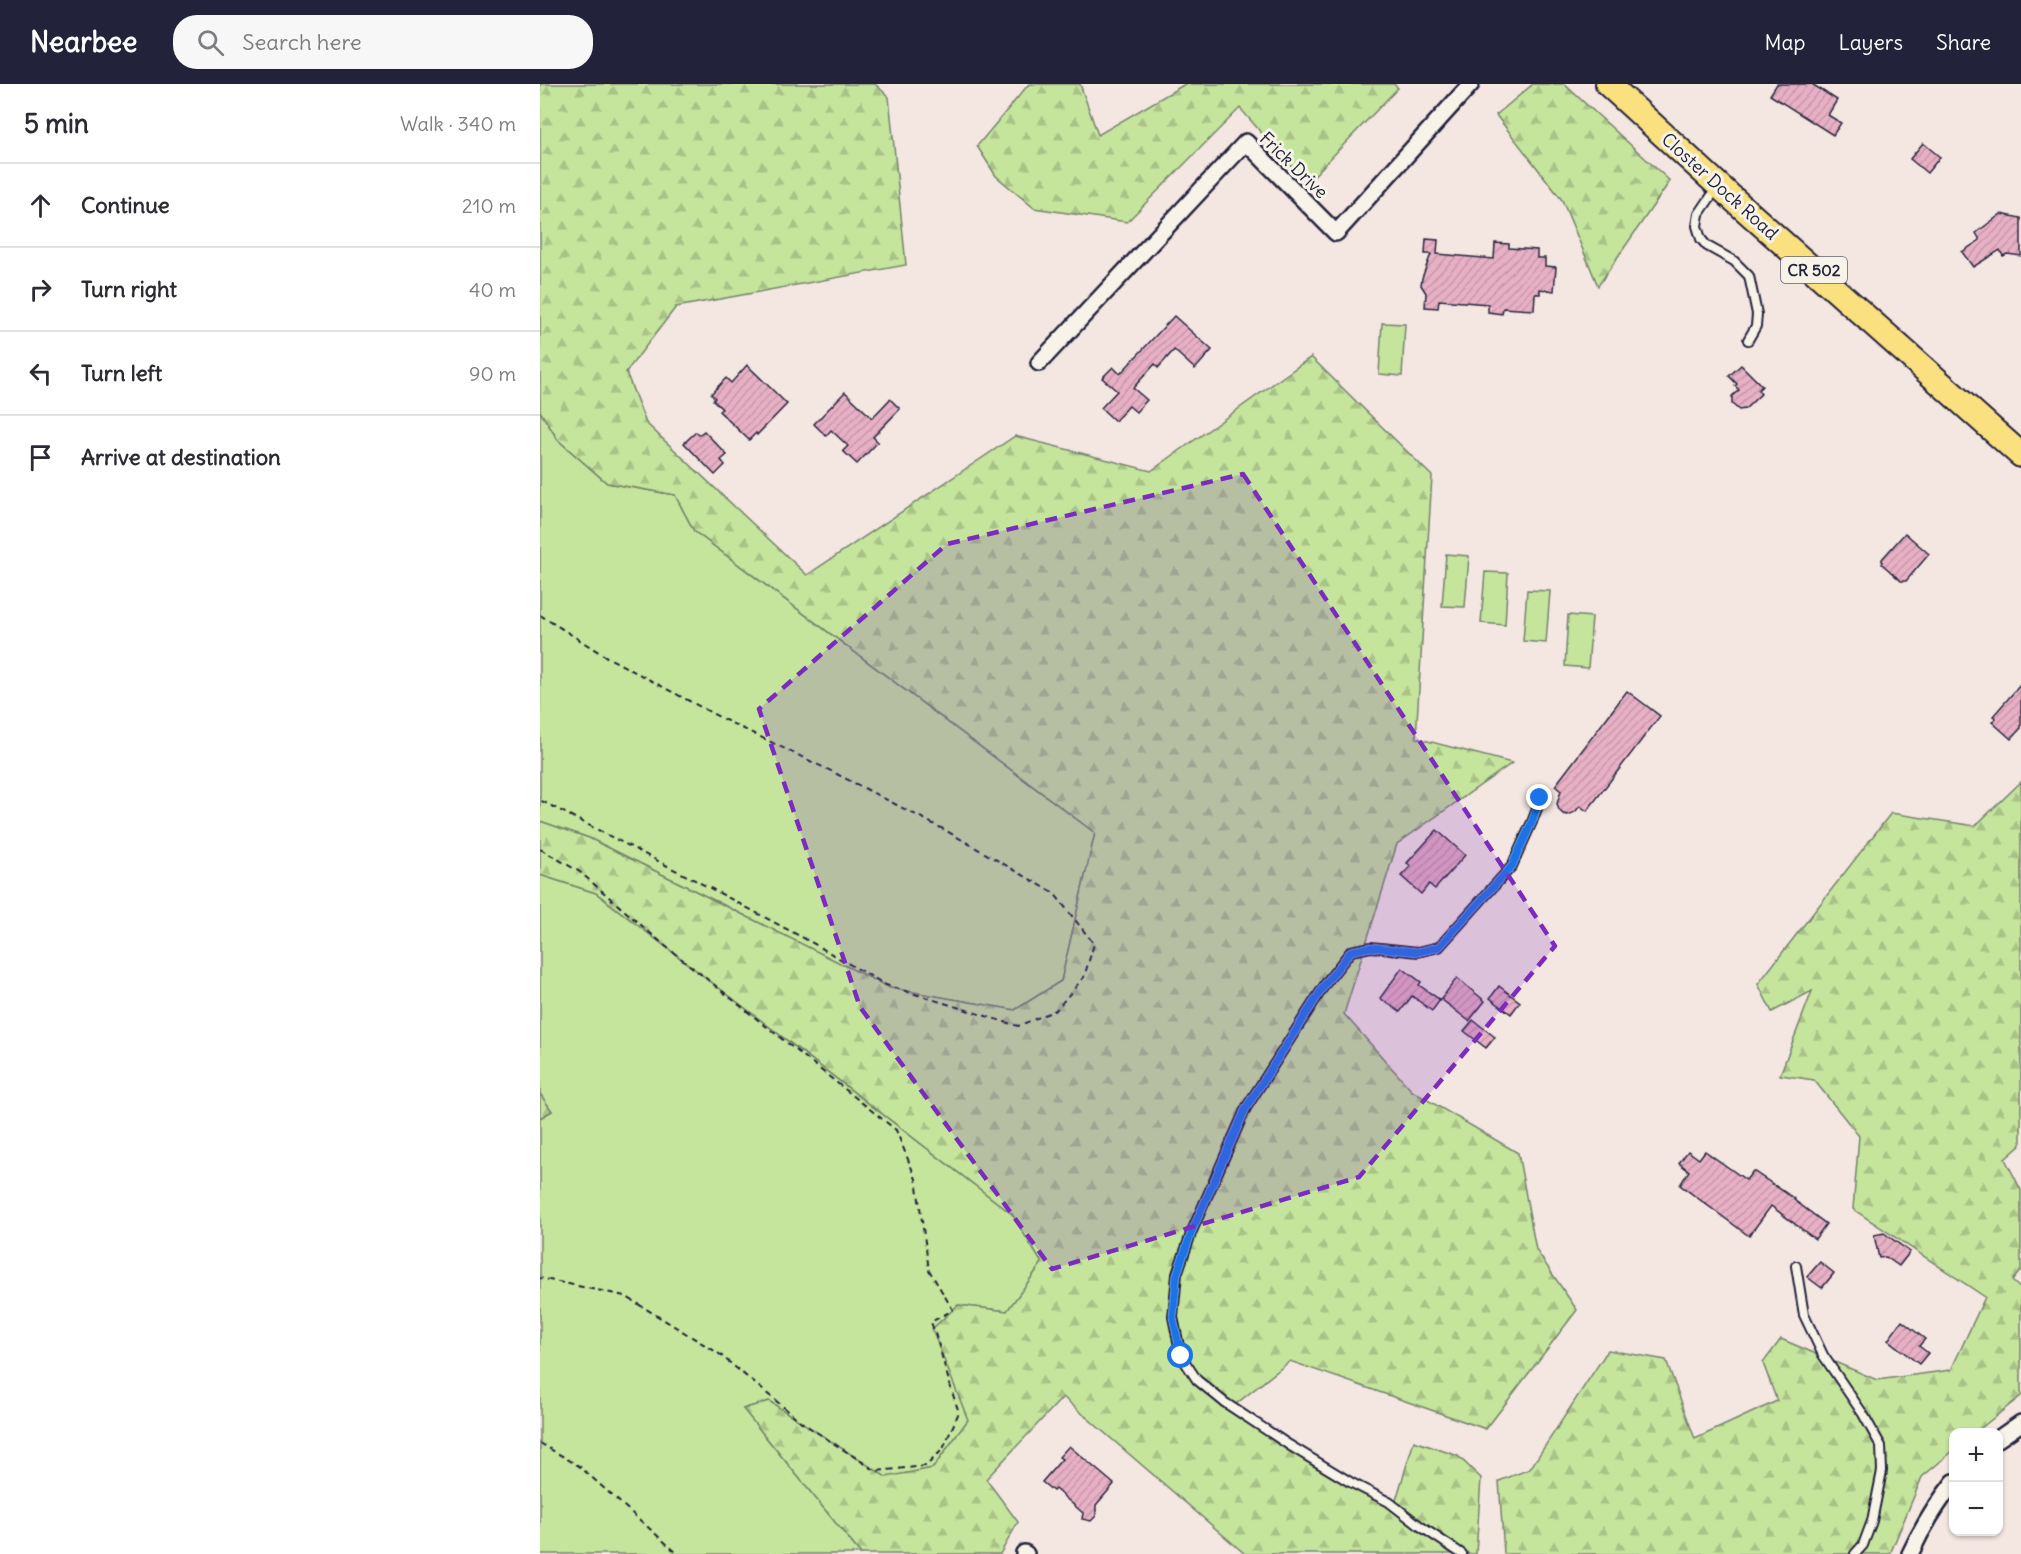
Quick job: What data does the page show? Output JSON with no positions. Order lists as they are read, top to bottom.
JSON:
{
  "streets": {
    "main road": ["Closter Dock Road", "CR 502"],
    "street": ["Frick Drive"]
  },
  "page": {
    "header": "Nearbee",
    "search": "Search here",
    "nav": ["Map", "Layers", "Share"],
    "heading": ["5 min", "Walk · 340 m"],
    "list": [
      ["Continue", "210 m"],
      ["Turn right", "40 m"],
      ["Turn left", "90 m"],
      "Arrive at destination"
    ],
    "map_buttons": ["+", "−"]
  }
}
